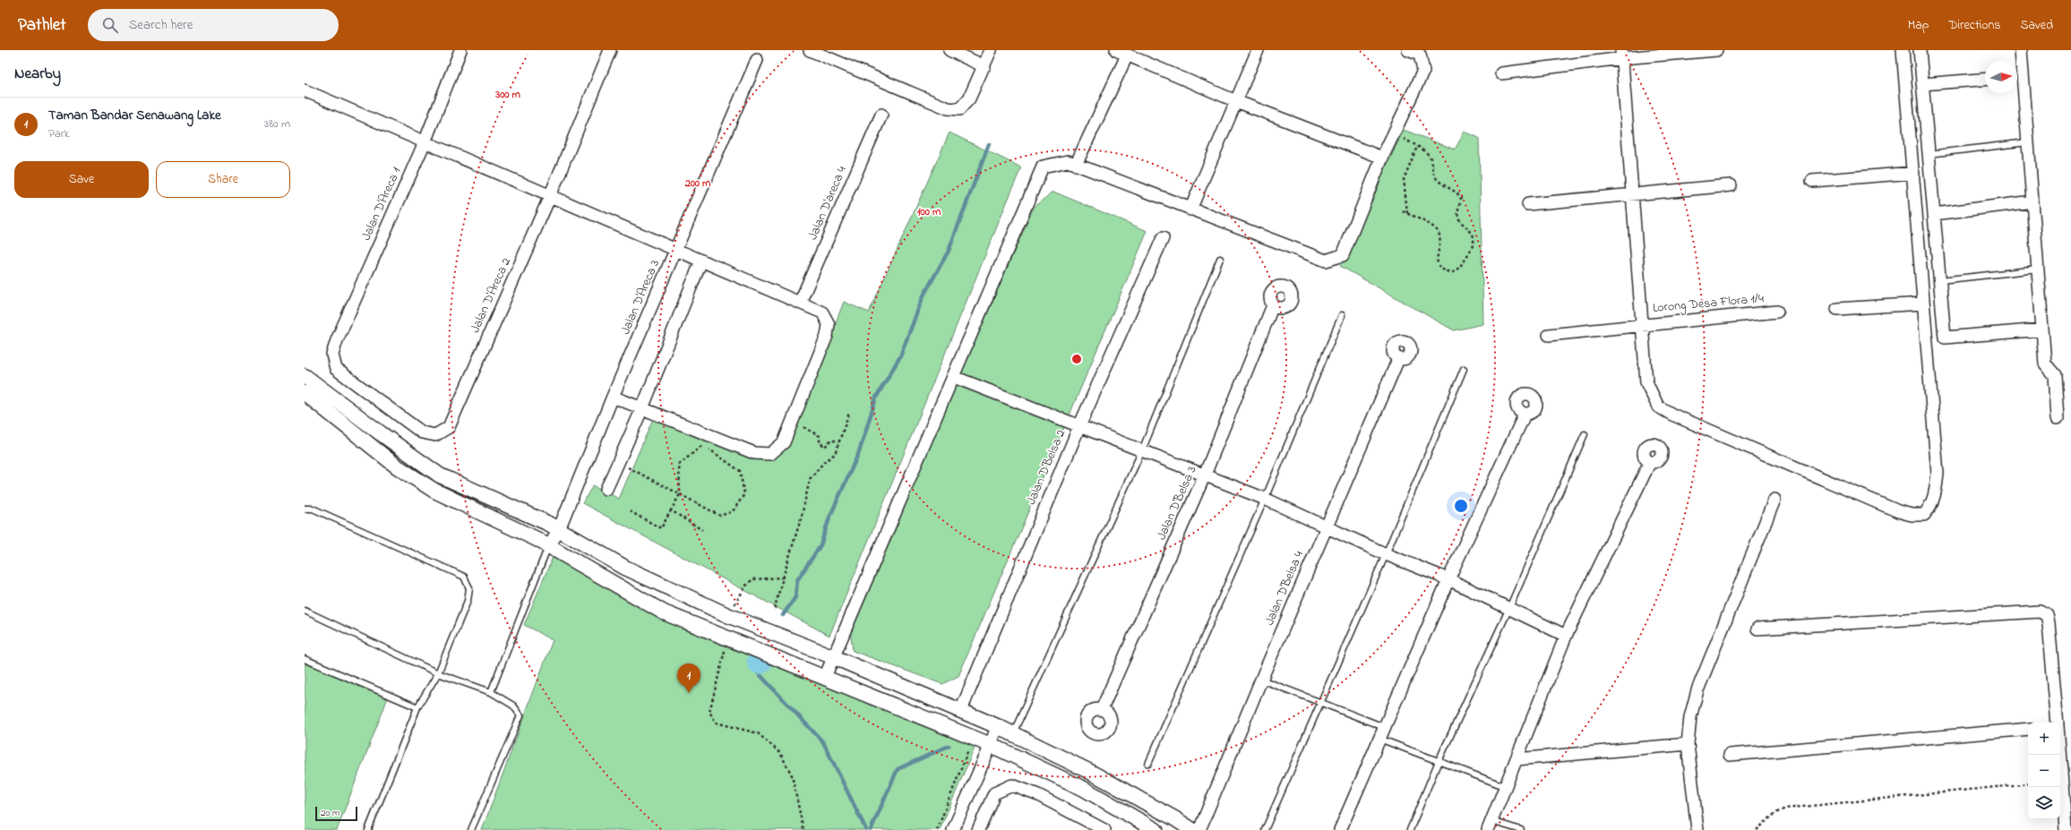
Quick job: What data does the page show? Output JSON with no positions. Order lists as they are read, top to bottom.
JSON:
{
  "streets": {
    "street": [
      "Jalan D'areca 4",
      "Jalan D'Areca 1",
      "Jalan D'Areca 2",
      "Jalan D'Areca 3",
      "Lorong Desa Flora 1/4",
      "Jalan D'Belsa 2",
      "Jalan D'Belsa 3",
      "Jalan D'Belsa 4"
    ]
  },
  "crossings": [
    ["Jalan D'Areca 1", "Jalan D'Areca 2"]
  ],
  "scale_bar": "20 m",
  "north": "right",
  "page": {
    "header": "Pathlet",
    "search": "Search here",
    "nav": ["Map", "Directions", "Saved"],
    "heading": "Nearby",
    "list": [
      {
        "mark": "1",
        "name": "Taman Bandar Senawang Lake",
        "note": "Park",
        "value": "380 m"
      }
    ],
    "buttons": ["Save", "Share"],
    "pins": "1",
    "map_buttons": ["+", "−"],
    "scale": "20 m"
  },
  "rings": ["300 m", "200 m", "100 m"]
}
